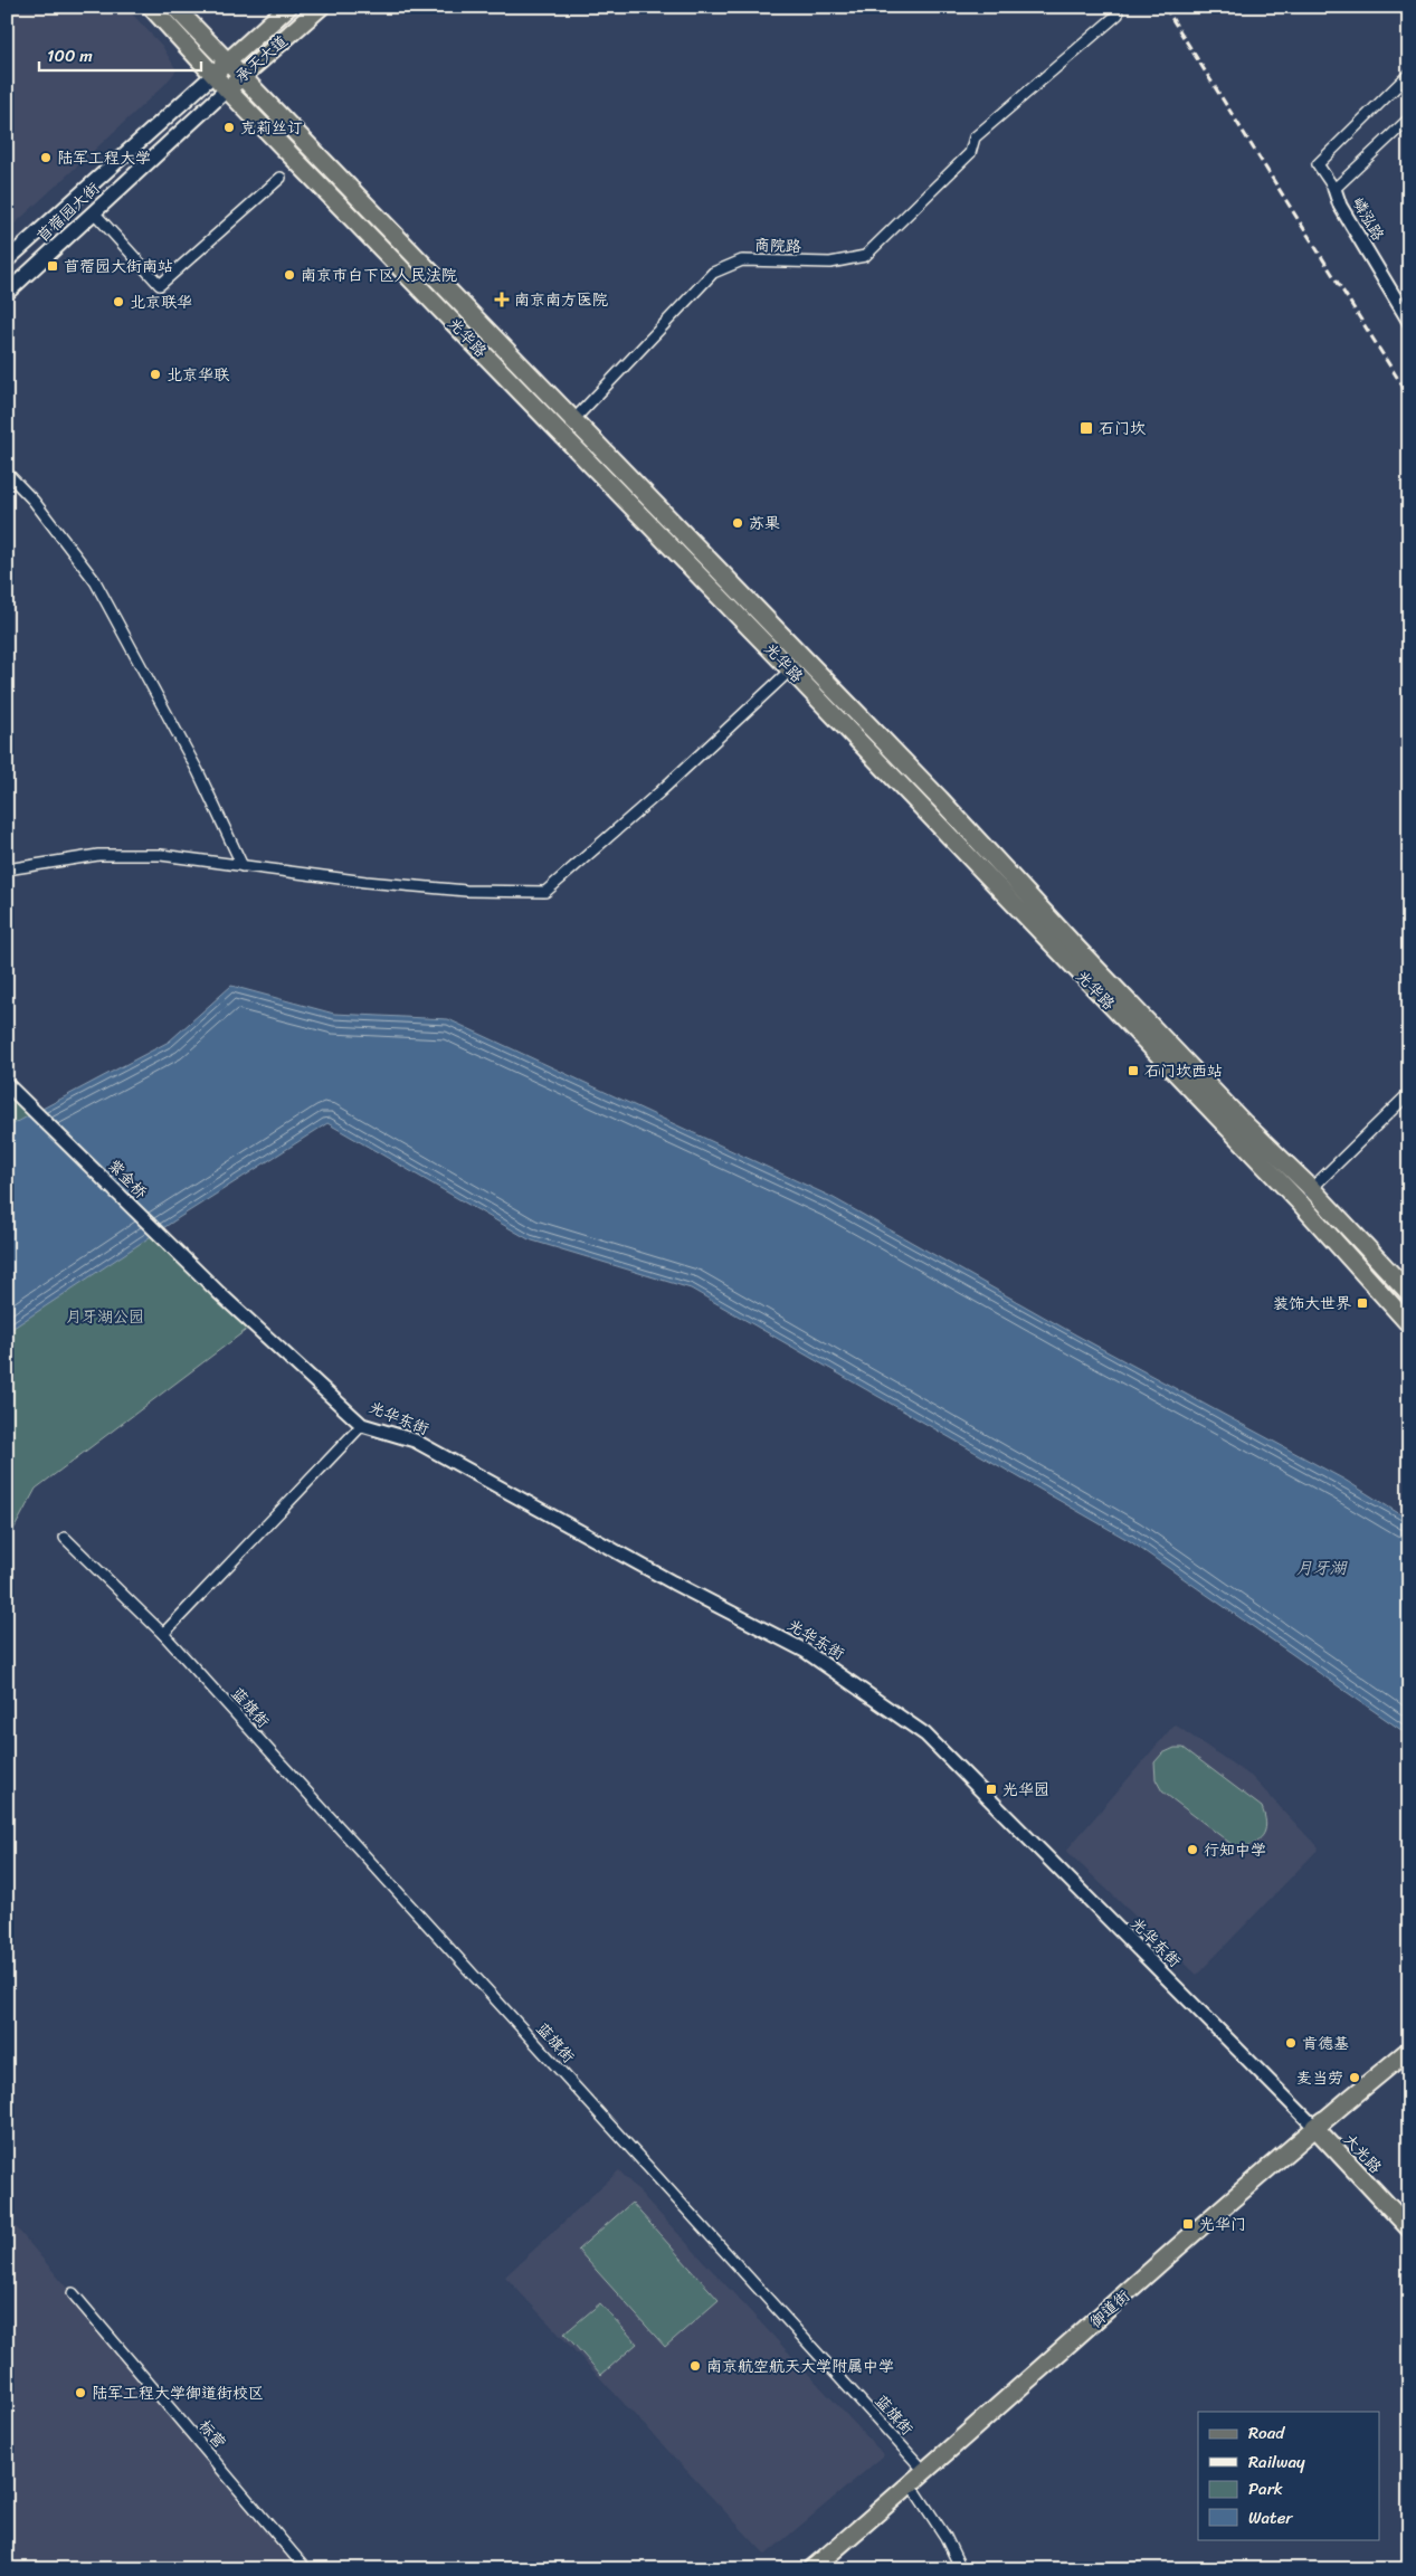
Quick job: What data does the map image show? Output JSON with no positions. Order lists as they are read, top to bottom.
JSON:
{
  "streets": {
    "main road": [
      "承天大道",
      "苜蓿园大街",
      "光华路",
      "御道街"
    ],
    "street": [
      "嶙泓路",
      "商院路",
      "紫金桥",
      "光华东街",
      "蓝旗街",
      "标营"
    ]
  },
  "crossings": [
    ["承天大道", "苜蓿园大街"],
    ["承天大道", "光华路"],
    ["苜蓿园大街", "光华路"],
    ["商院路", "光华路"],
    ["紫金桥", "光华东街"],
    ["光华东街", "御道街"],
    ["蓝旗街", "御道街"]
  ],
  "water": ["月牙湖"],
  "parks": ["月牙湖公园"],
  "places": {
    "other": [
      "克莉丝订",
      "陆军工程大学",
      "南京市白下区人民法院",
      "北京联华",
      "北京华联",
      "苏果",
      "行知中学",
      "肯德基",
      "麦当劳",
      "南京航空航天大学附属中学",
      "陆军工程大学御道街校区"
    ],
    "transit": [
      "苜蓿园大街南站",
      "石门坎",
      "石门坎西站",
      "装饰大世界",
      "光华园",
      "光华门"
    ],
    "health": ["南京南方医院"]
  },
  "legend": [
    "Road",
    "Railway",
    "Park",
    "Water"
  ],
  "scale_bar": "100 m"
}
